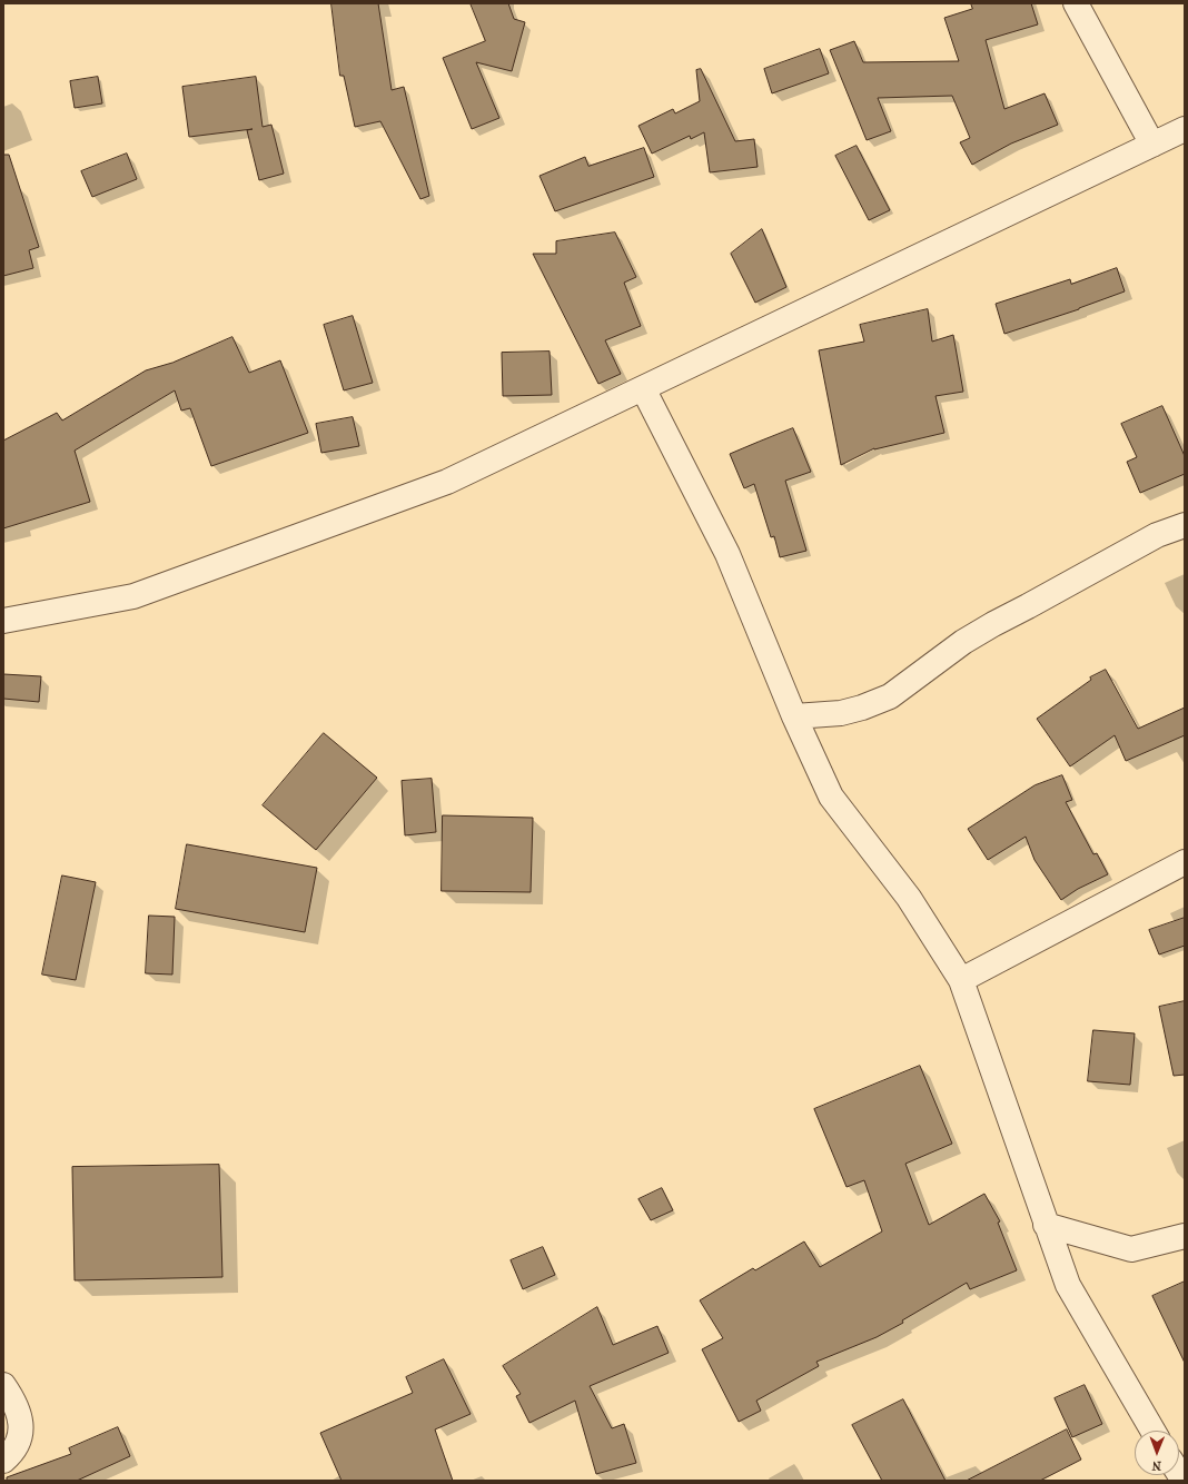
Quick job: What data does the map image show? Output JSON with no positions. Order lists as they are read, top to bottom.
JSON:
{
  "north": "bottom"
}
